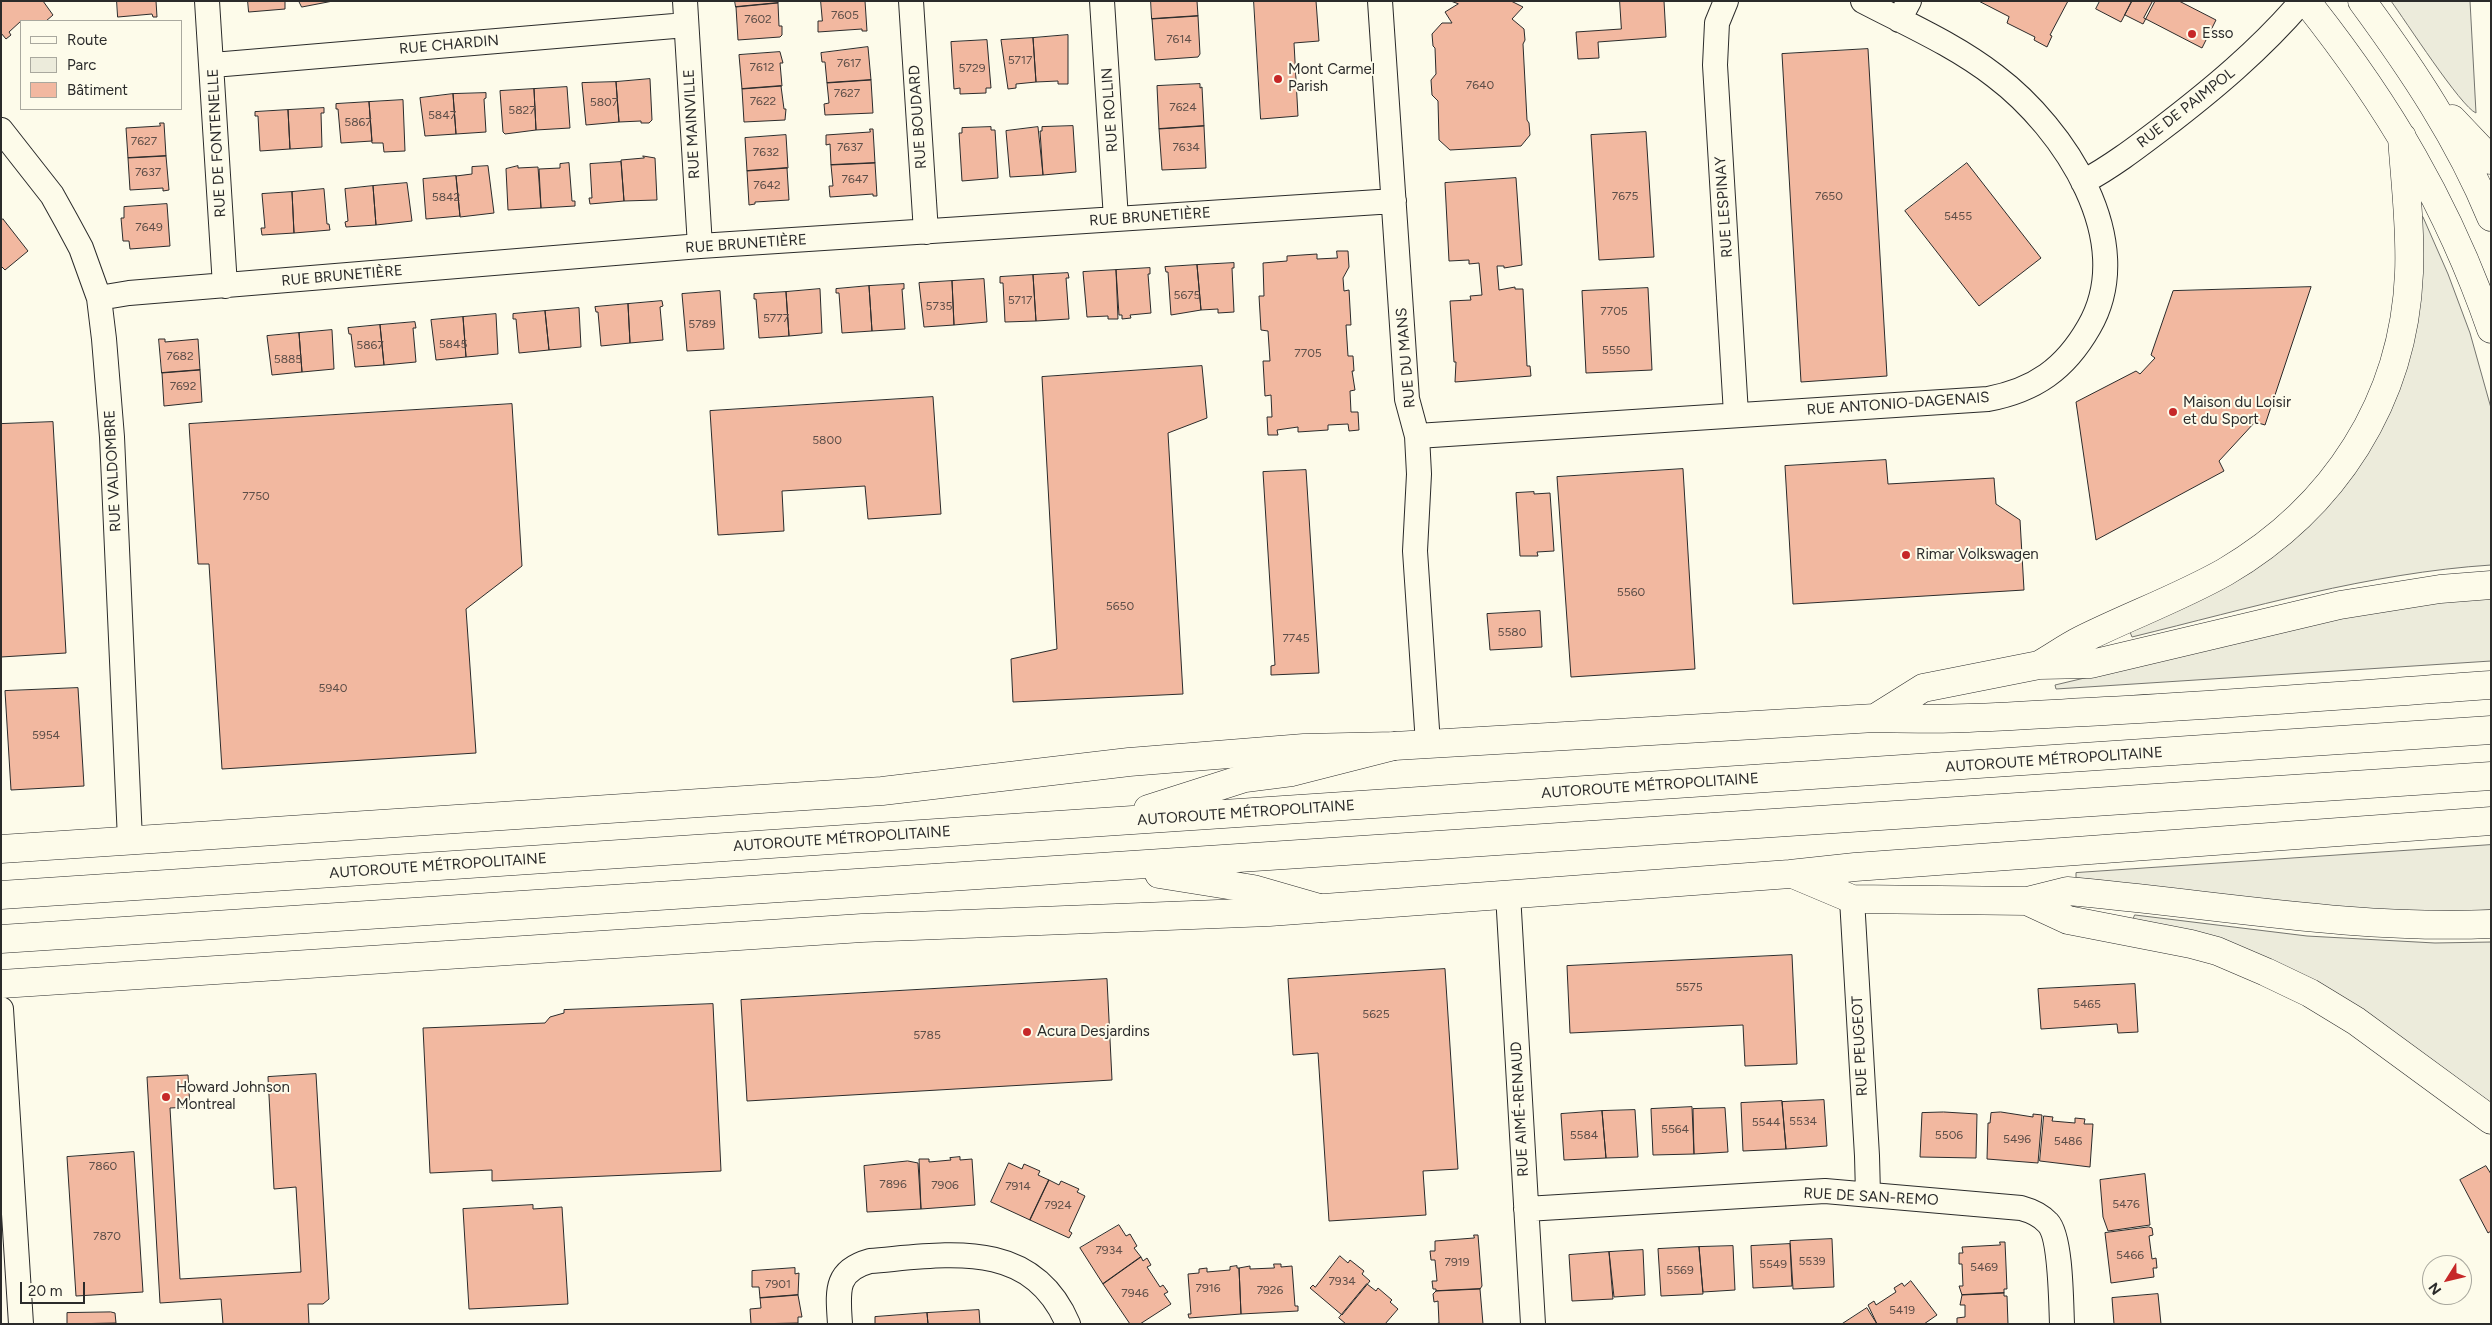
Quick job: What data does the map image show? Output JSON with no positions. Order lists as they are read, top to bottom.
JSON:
{
  "streets": {
    "main road": ["AUTOROUTE MÉTROPOLITAINE"],
    "street": [
      "RUE CHARDIN",
      "RUE DE PAIMPOL",
      "RUE ROLLIN",
      "RUE BOUDARD",
      "RUE MAINVILLE",
      "RUE DE FONTENELLE",
      "RUE LESPINAY",
      "RUE BRUNETIÈRE",
      "RUE DU MANS",
      "RUE ANTONIO-DAGENAIS",
      "RUE VALDOMBRE",
      "RUE PEUGEOT",
      "RUE AIMÉ-RENAUD",
      "RUE DE SAN-REMO"
    ]
  },
  "crossings": [
    ["RUE CHARDIN", "RUE MAINVILLE"],
    ["RUE CHARDIN", "RUE DE FONTENELLE"],
    ["RUE DE PAIMPOL", "RUE ANTONIO-DAGENAIS"],
    ["RUE ROLLIN", "RUE BRUNETIÈRE"],
    ["RUE BOUDARD", "RUE BRUNETIÈRE"],
    ["RUE MAINVILLE", "RUE BRUNETIÈRE"],
    ["RUE DE FONTENELLE", "RUE BRUNETIÈRE"],
    ["RUE LESPINAY", "RUE ANTONIO-DAGENAIS"],
    ["RUE BRUNETIÈRE", "RUE DU MANS"],
    ["RUE BRUNETIÈRE", "RUE VALDOMBRE"],
    ["RUE DU MANS", "RUE ANTONIO-DAGENAIS"],
    ["RUE PEUGEOT", "RUE DE SAN-REMO"],
    ["RUE AIMÉ-RENAUD", "RUE DE SAN-REMO"]
  ],
  "places": [
    "Esso",
    "Mont Carmel Parish",
    "Maison du Loisir et du Sport",
    "Rimar Volkswagen",
    "Acura Desjardins",
    "Howard Johnson Montreal"
  ],
  "house_numbers": [
    "7605",
    "7602",
    "7614",
    "5717",
    "7617",
    "7612",
    "5729",
    "7640",
    "7627",
    "7622",
    "5807",
    "7624",
    "5827",
    "5847",
    "5867",
    "7627",
    "7637",
    "7634",
    "7632",
    "7637",
    "7647",
    "7642",
    "7675",
    "7650",
    "5842",
    "5455",
    "7649",
    "5675",
    "5717",
    "5735",
    "7705",
    "5777",
    "5789",
    "5845",
    "5867",
    "5550",
    "7705",
    "7682",
    "5885",
    "7692",
    "5800",
    "7750",
    "5560",
    "5650",
    "5580",
    "7745",
    "5940",
    "5954",
    "5575",
    "5465",
    "5625",
    "5785",
    "5534",
    "5544",
    "5564",
    "5584",
    "5506",
    "5496",
    "5486",
    "7860",
    "7896",
    "7906",
    "7914",
    "5476",
    "7924",
    "7870",
    "7934",
    "5466",
    "5539",
    "7919",
    "5549",
    "5469",
    "5569",
    "7934",
    "7901",
    "7916",
    "7926",
    "7946",
    "5419"
  ],
  "legend": ["Route", "Parc", "Bâtiment"],
  "scale_bar": "20 m",
  "north": "bottom left"
}
